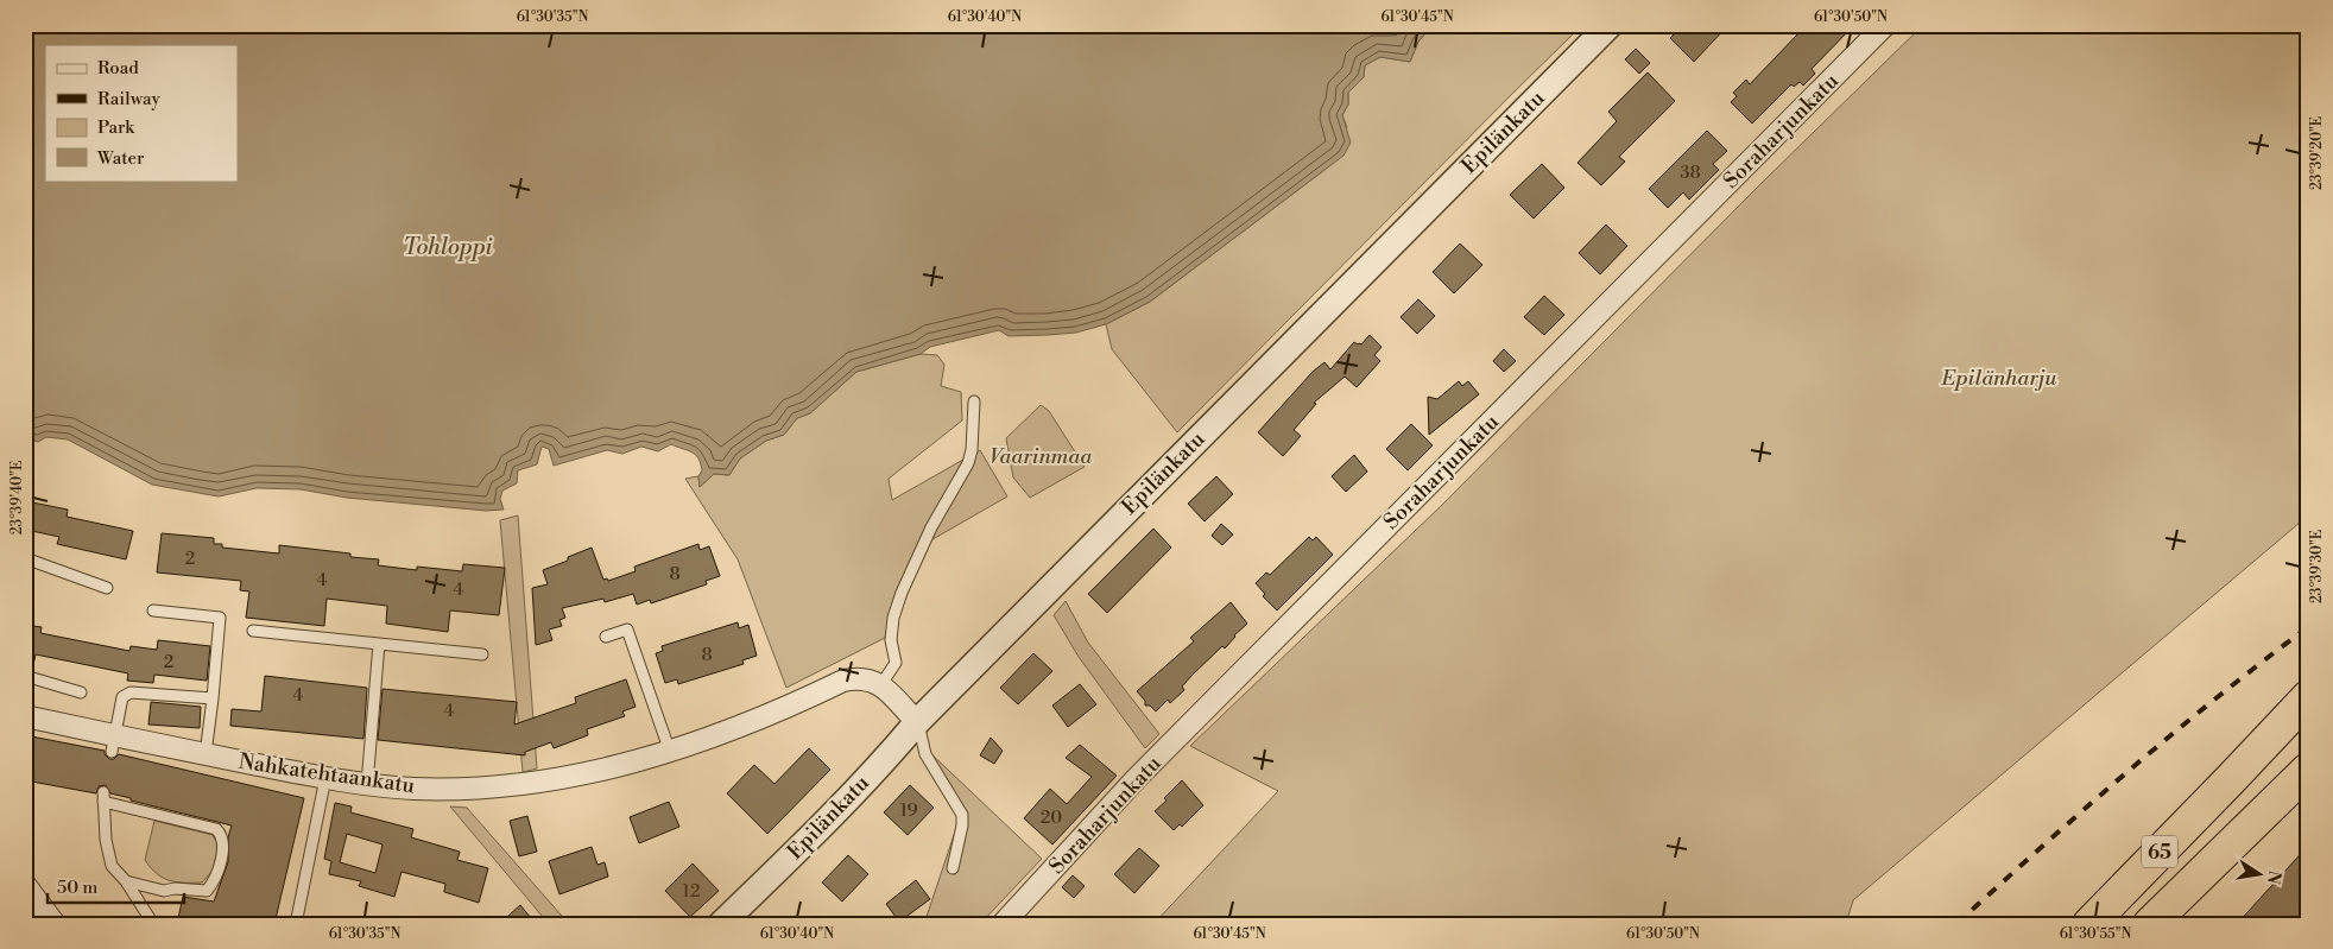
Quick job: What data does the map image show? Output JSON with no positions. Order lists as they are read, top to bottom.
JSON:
{
  "streets": {
    "highway": ["65"],
    "street": ["Soraharjunkatu", "Epilänkatu", "Nahkatehtaankatu"]
  },
  "water": ["Tohloppi"],
  "parks": ["Epilänharju", "Vaarinmaa"],
  "house_numbers": [
    "38",
    "2",
    "8",
    "4",
    "4",
    "8",
    "2",
    "4",
    "4",
    "19",
    "20",
    "12"
  ],
  "legend": [
    "Road",
    "Railway",
    "Park",
    "Water"
  ],
  "scale_bar": "50 m",
  "north": "right",
  "coordinates": [
    "61°30'35\"N",
    "61°30'40\"N",
    "61°30'45\"N",
    "61°30'50\"N",
    "23°39'20\"E",
    "23°39'40\"E",
    "23°39'30\"E",
    "61°30'55\"N"
  ]
}
